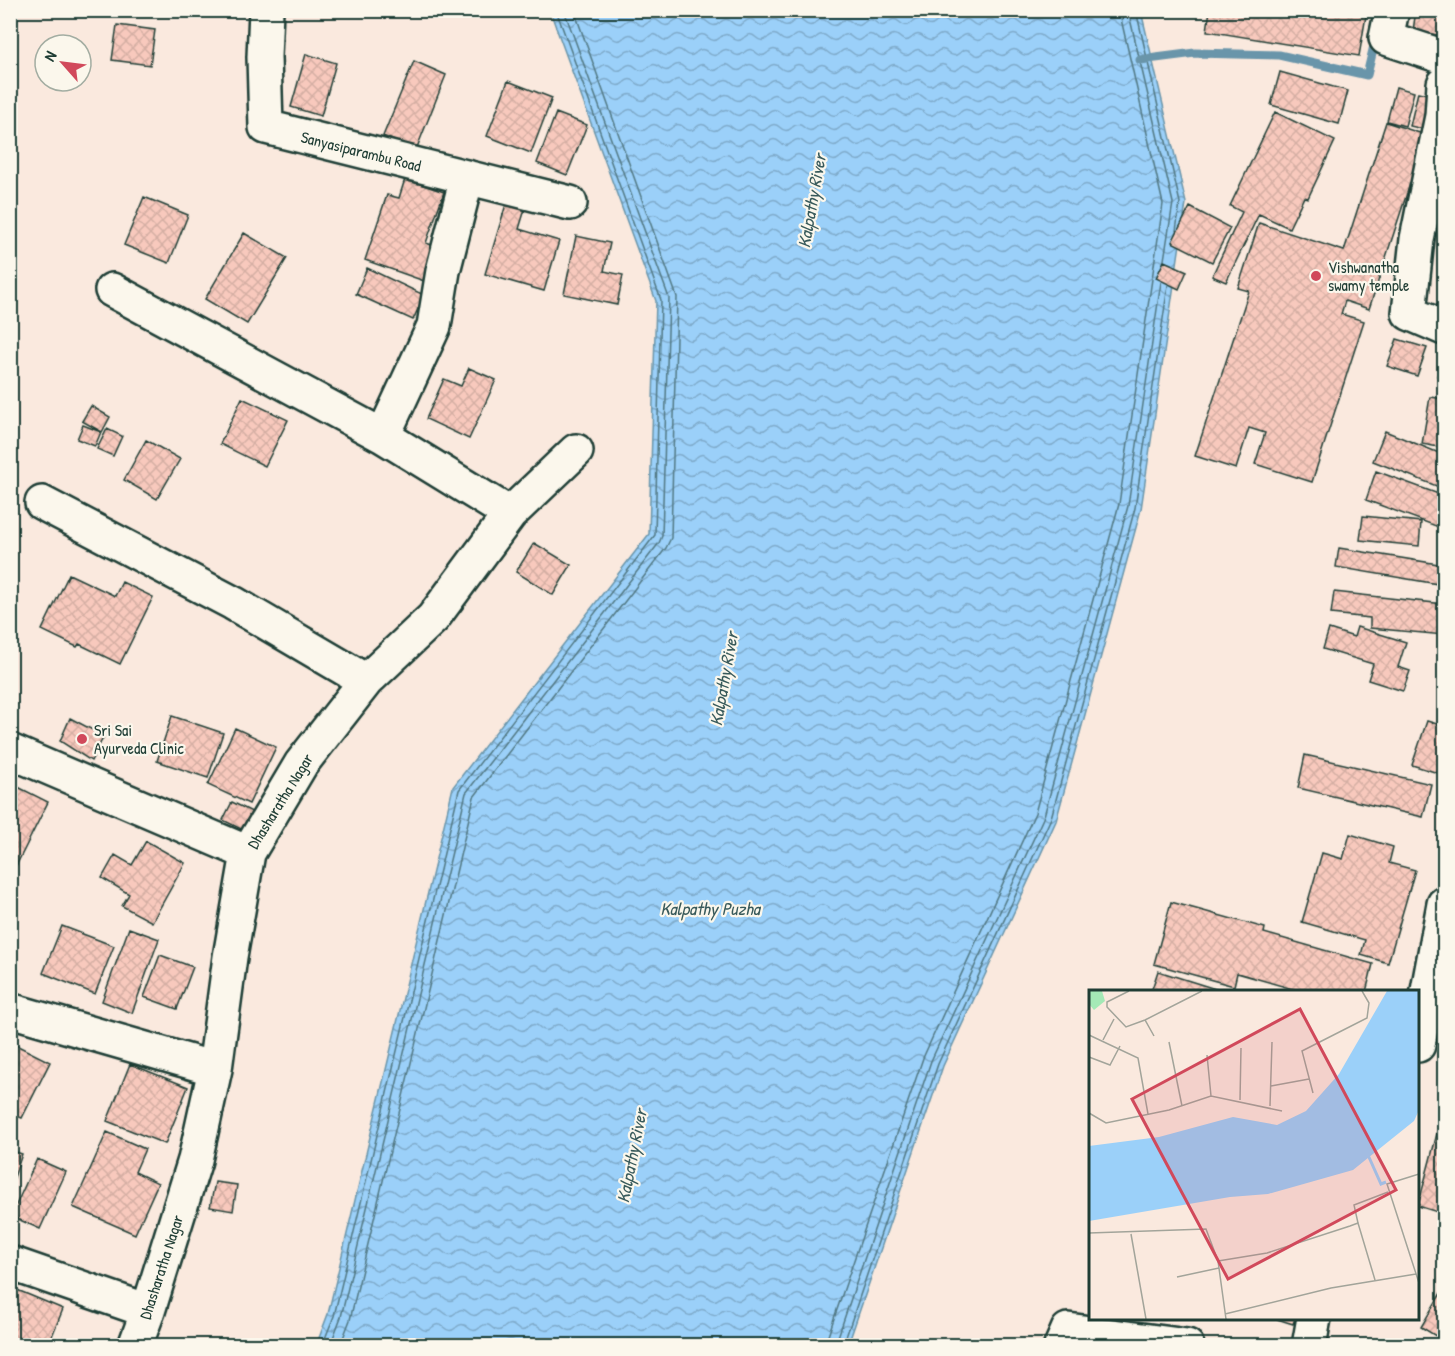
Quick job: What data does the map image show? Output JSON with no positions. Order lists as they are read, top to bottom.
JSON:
{
  "streets": {
    "street": ["Sanyasiparambu Road", "Dhasharatha Nagar"]
  },
  "water": ["Kalpathy River", "Kalpathy Puzha"],
  "places": ["Vishwanatha swamy temple", "Sri Sai Ayurveda Clinic"],
  "north": "top left"
}
